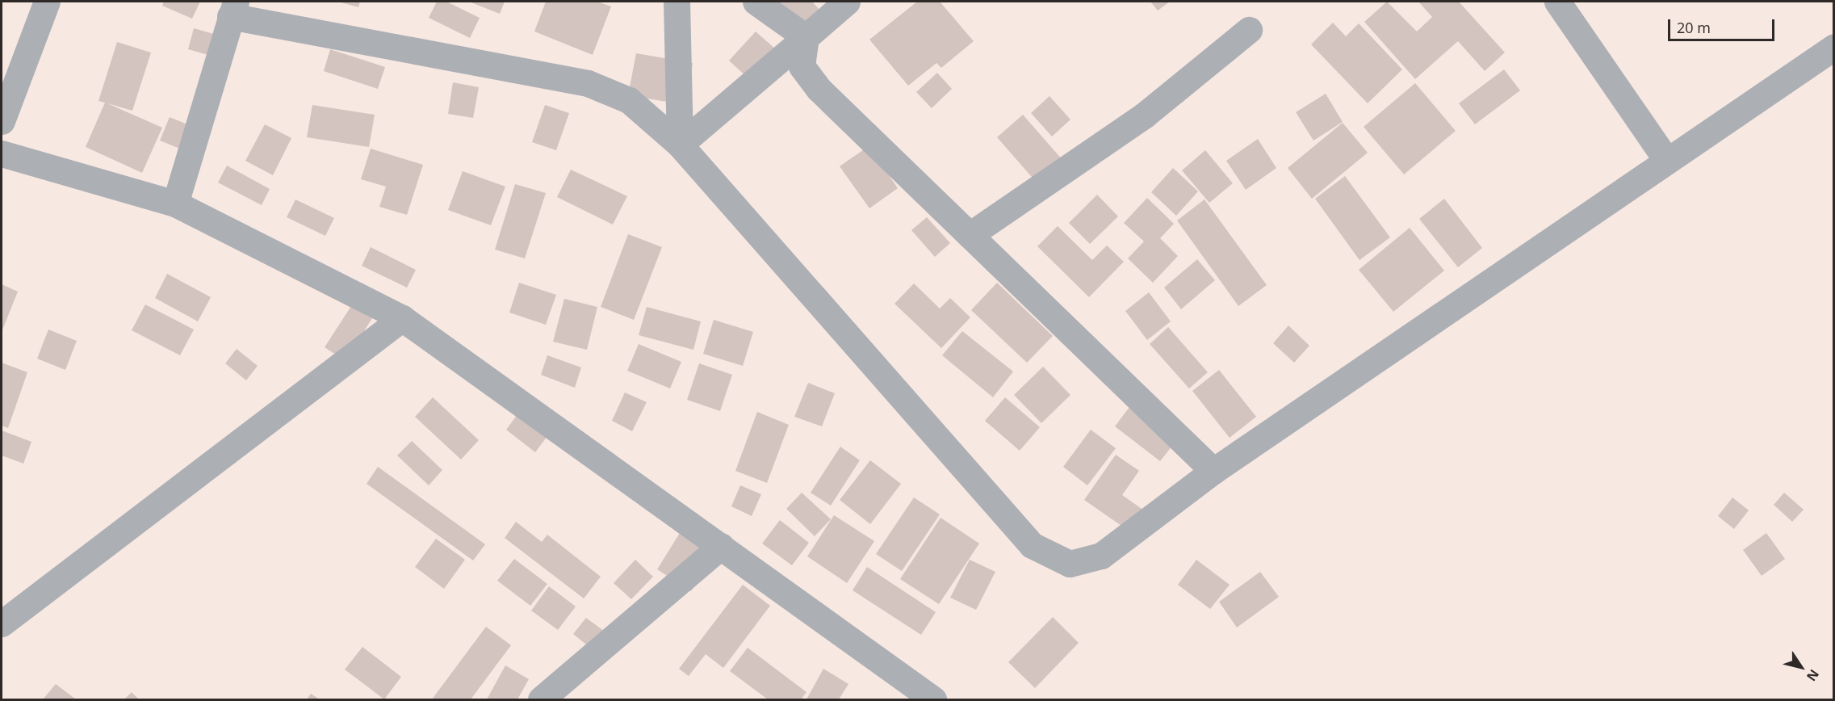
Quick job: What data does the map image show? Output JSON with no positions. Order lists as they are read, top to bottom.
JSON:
{
  "scale_bar": "20 m",
  "north": "bottom right"
}
